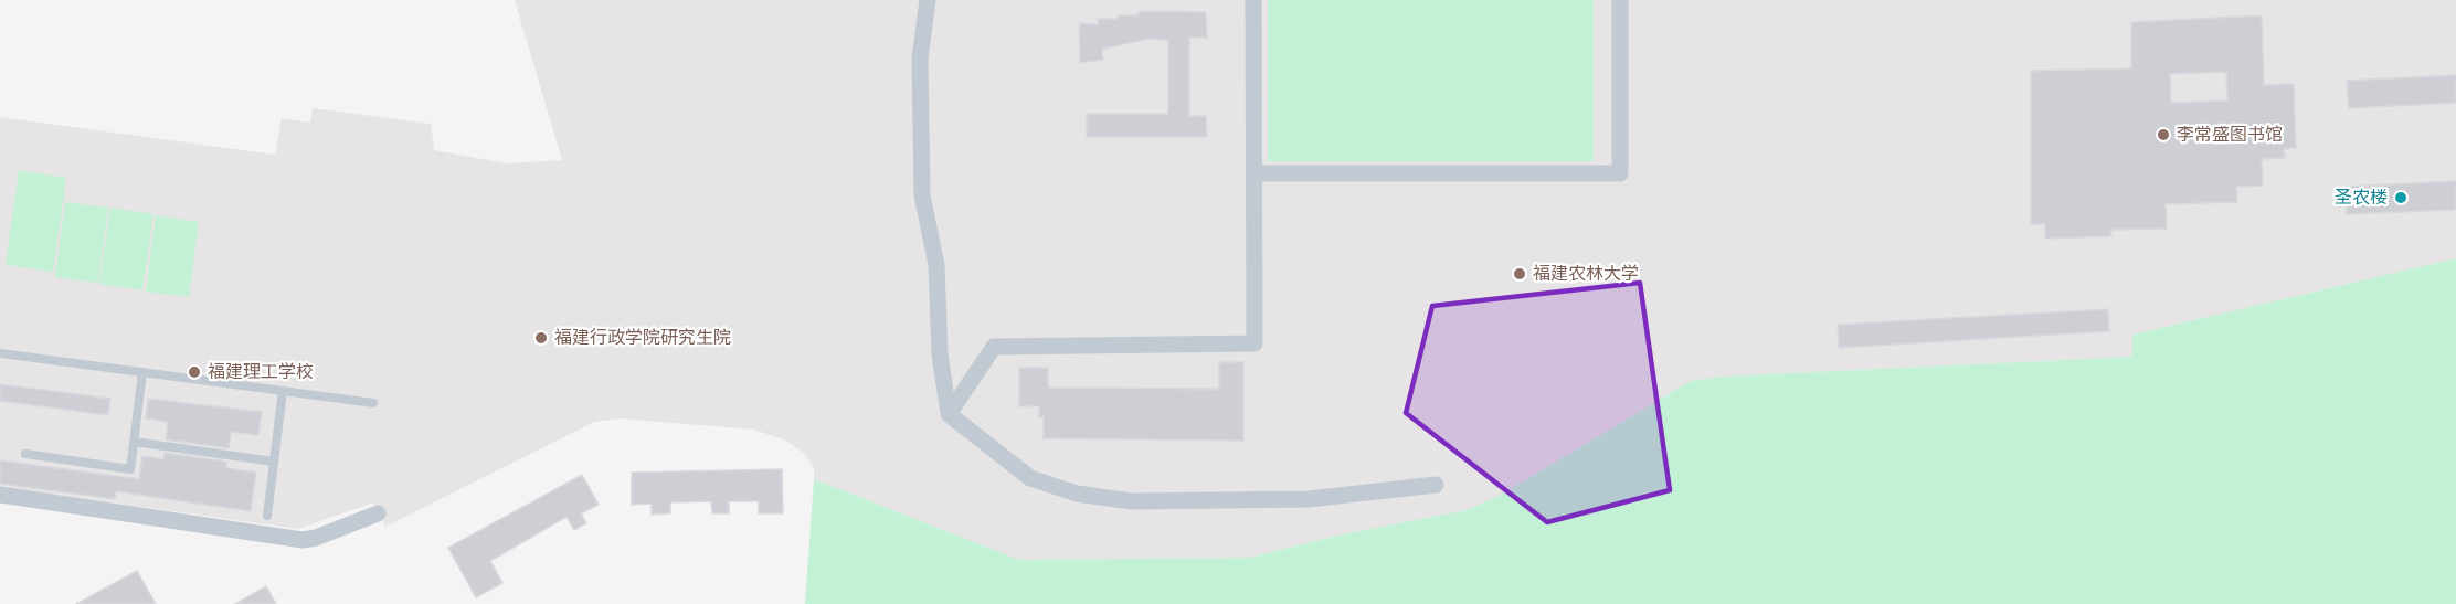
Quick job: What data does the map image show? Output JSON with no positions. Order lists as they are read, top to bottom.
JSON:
{
  "places": [
    "李常盛图书馆",
    "圣农楼",
    "福建农林大学",
    "福建行政学院研究生院",
    "福建理工学校"
  ]
}
